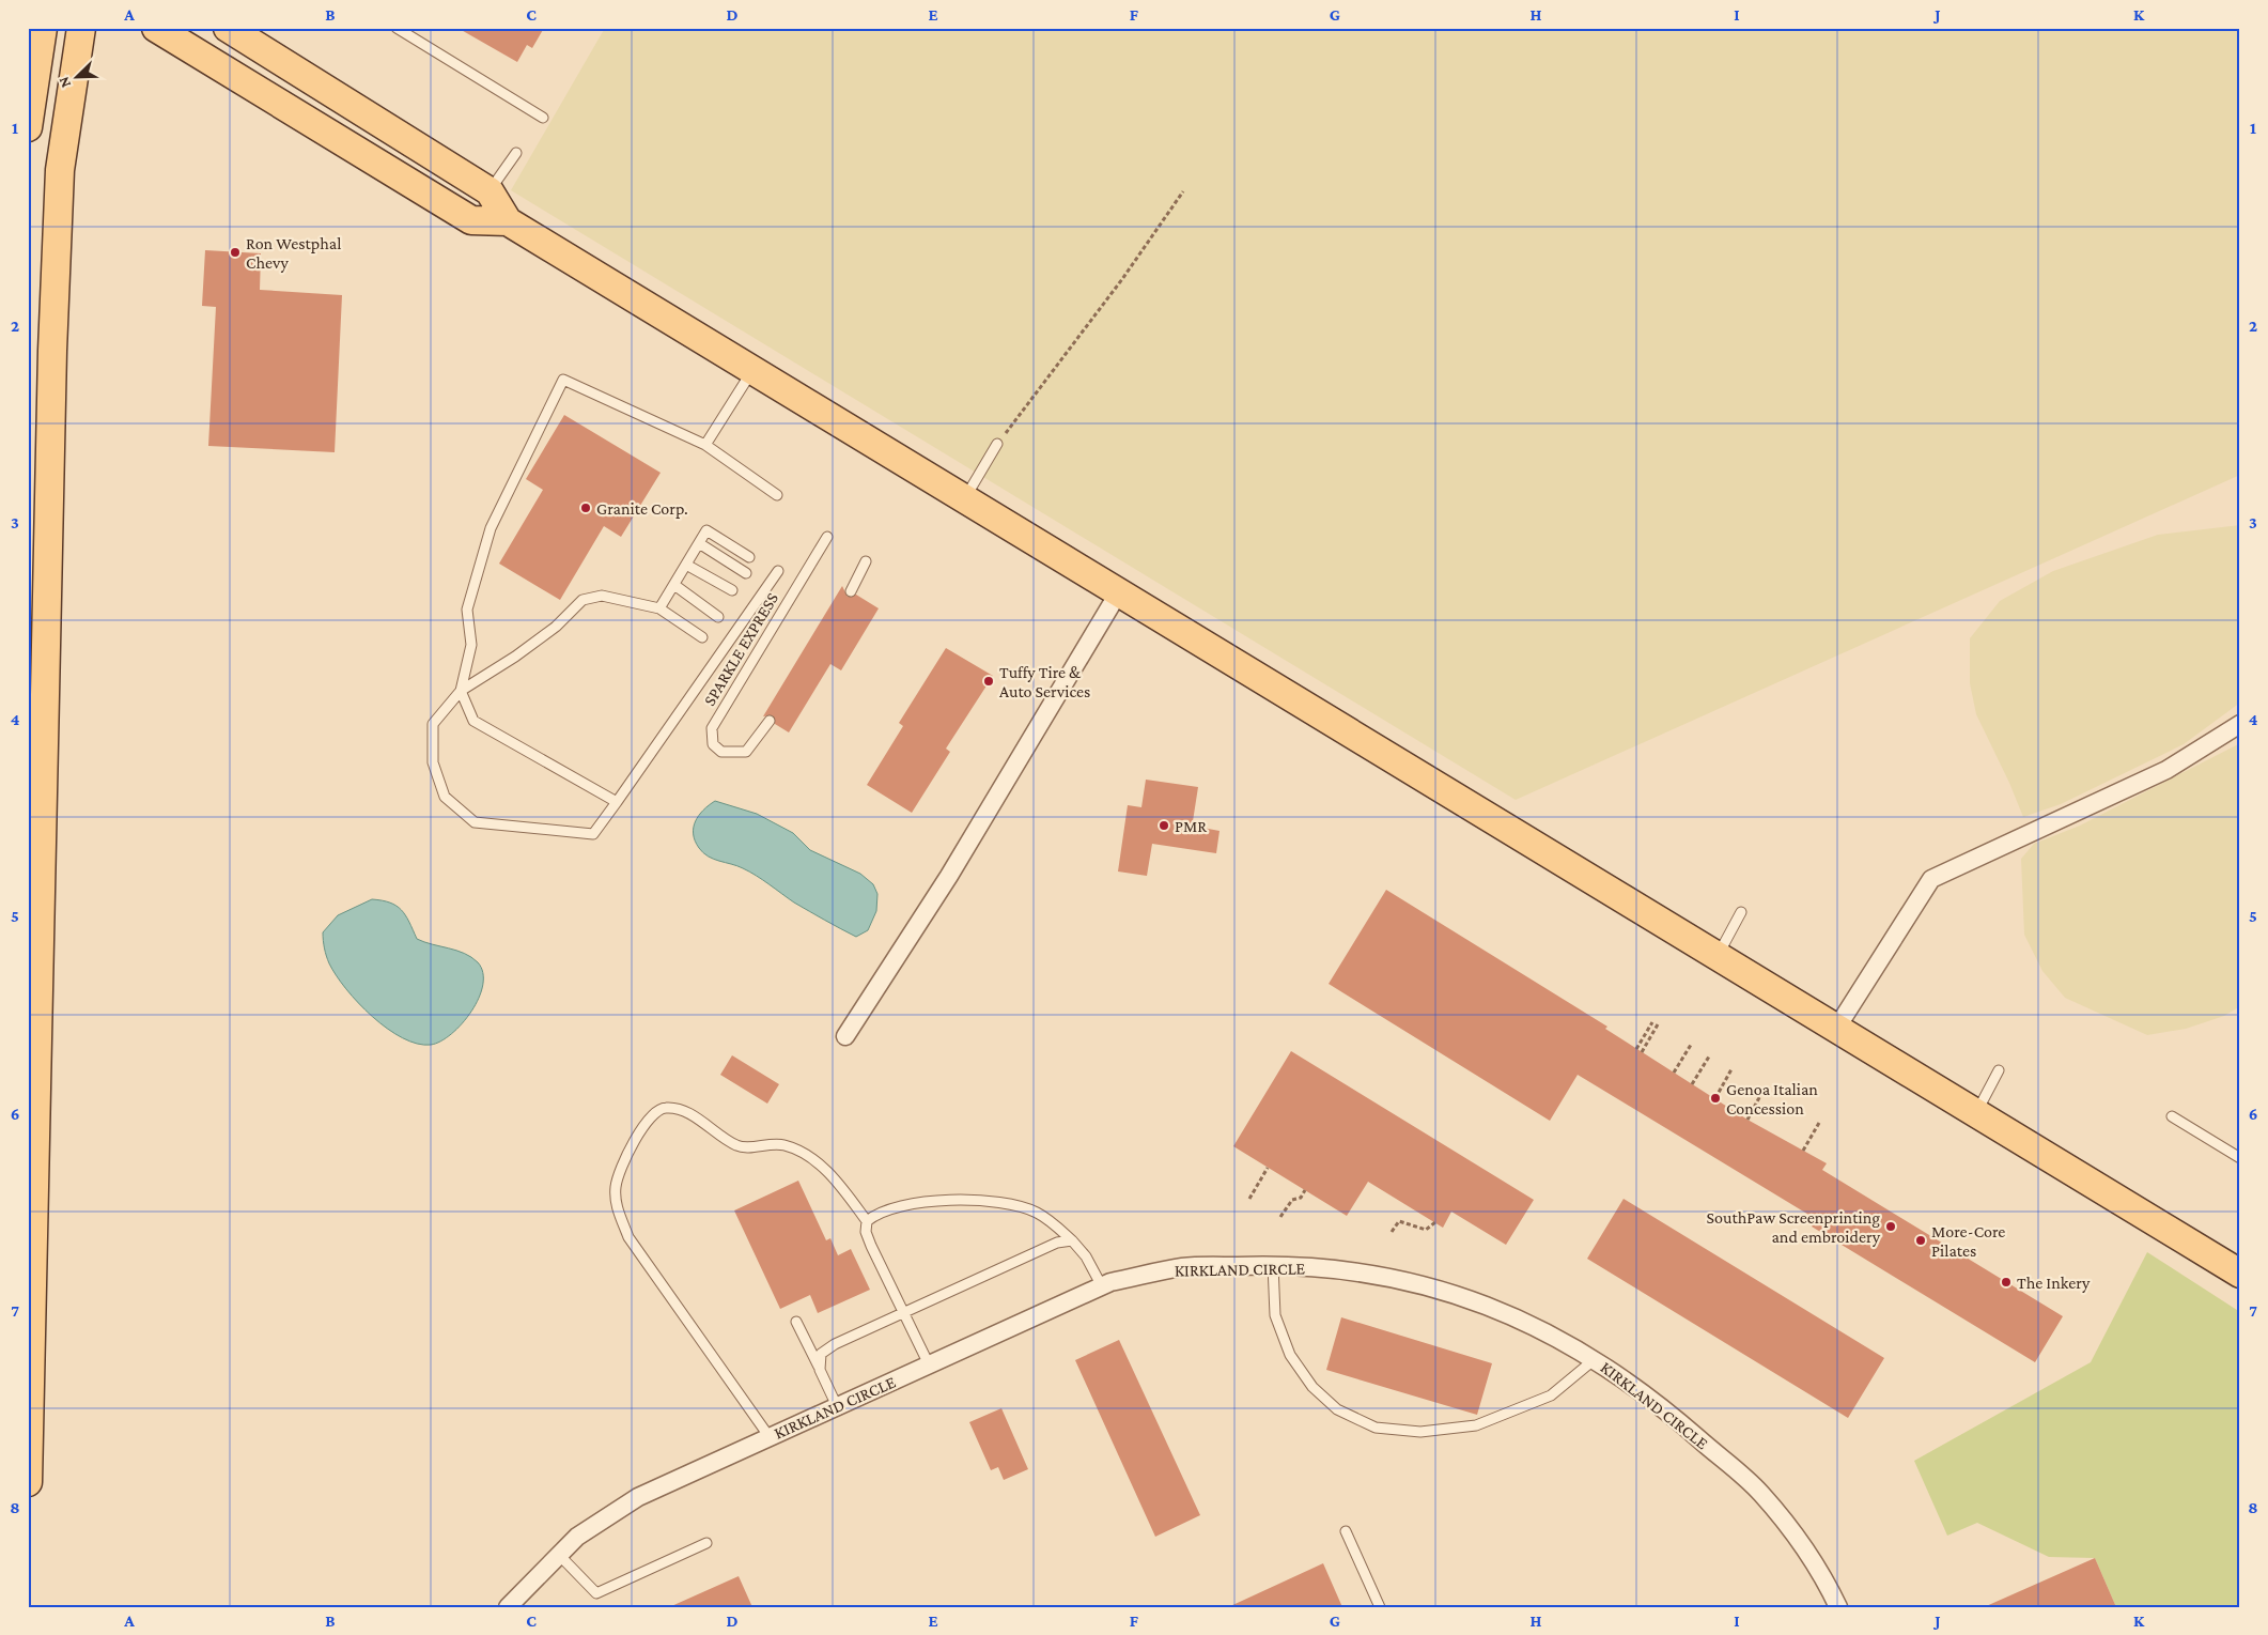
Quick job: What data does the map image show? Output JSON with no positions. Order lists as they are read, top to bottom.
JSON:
{
  "streets": {
    "street": ["KIRKLAND CIRCLE"],
    "lane": ["SPARKLE EXPRESS"]
  },
  "places": [
    "Ron Westphal Chevy",
    "Granite Corp.",
    "Tuffy Tire & Auto Services",
    "PMR",
    "Genoa Italian Concession",
    "SouthPaw Screenprinting and embroidery",
    "More-Core Pilates",
    "The Inkery"
  ],
  "north": "bottom left",
  "grid": {
    "columns": [
      "A",
      "B",
      "C",
      "D",
      "E",
      "F",
      "G",
      "H",
      "I",
      "J",
      "K"
    ],
    "rows": [
      "1",
      "2",
      "3",
      "4",
      "5",
      "6",
      "7",
      "8"
    ]
  }
}
